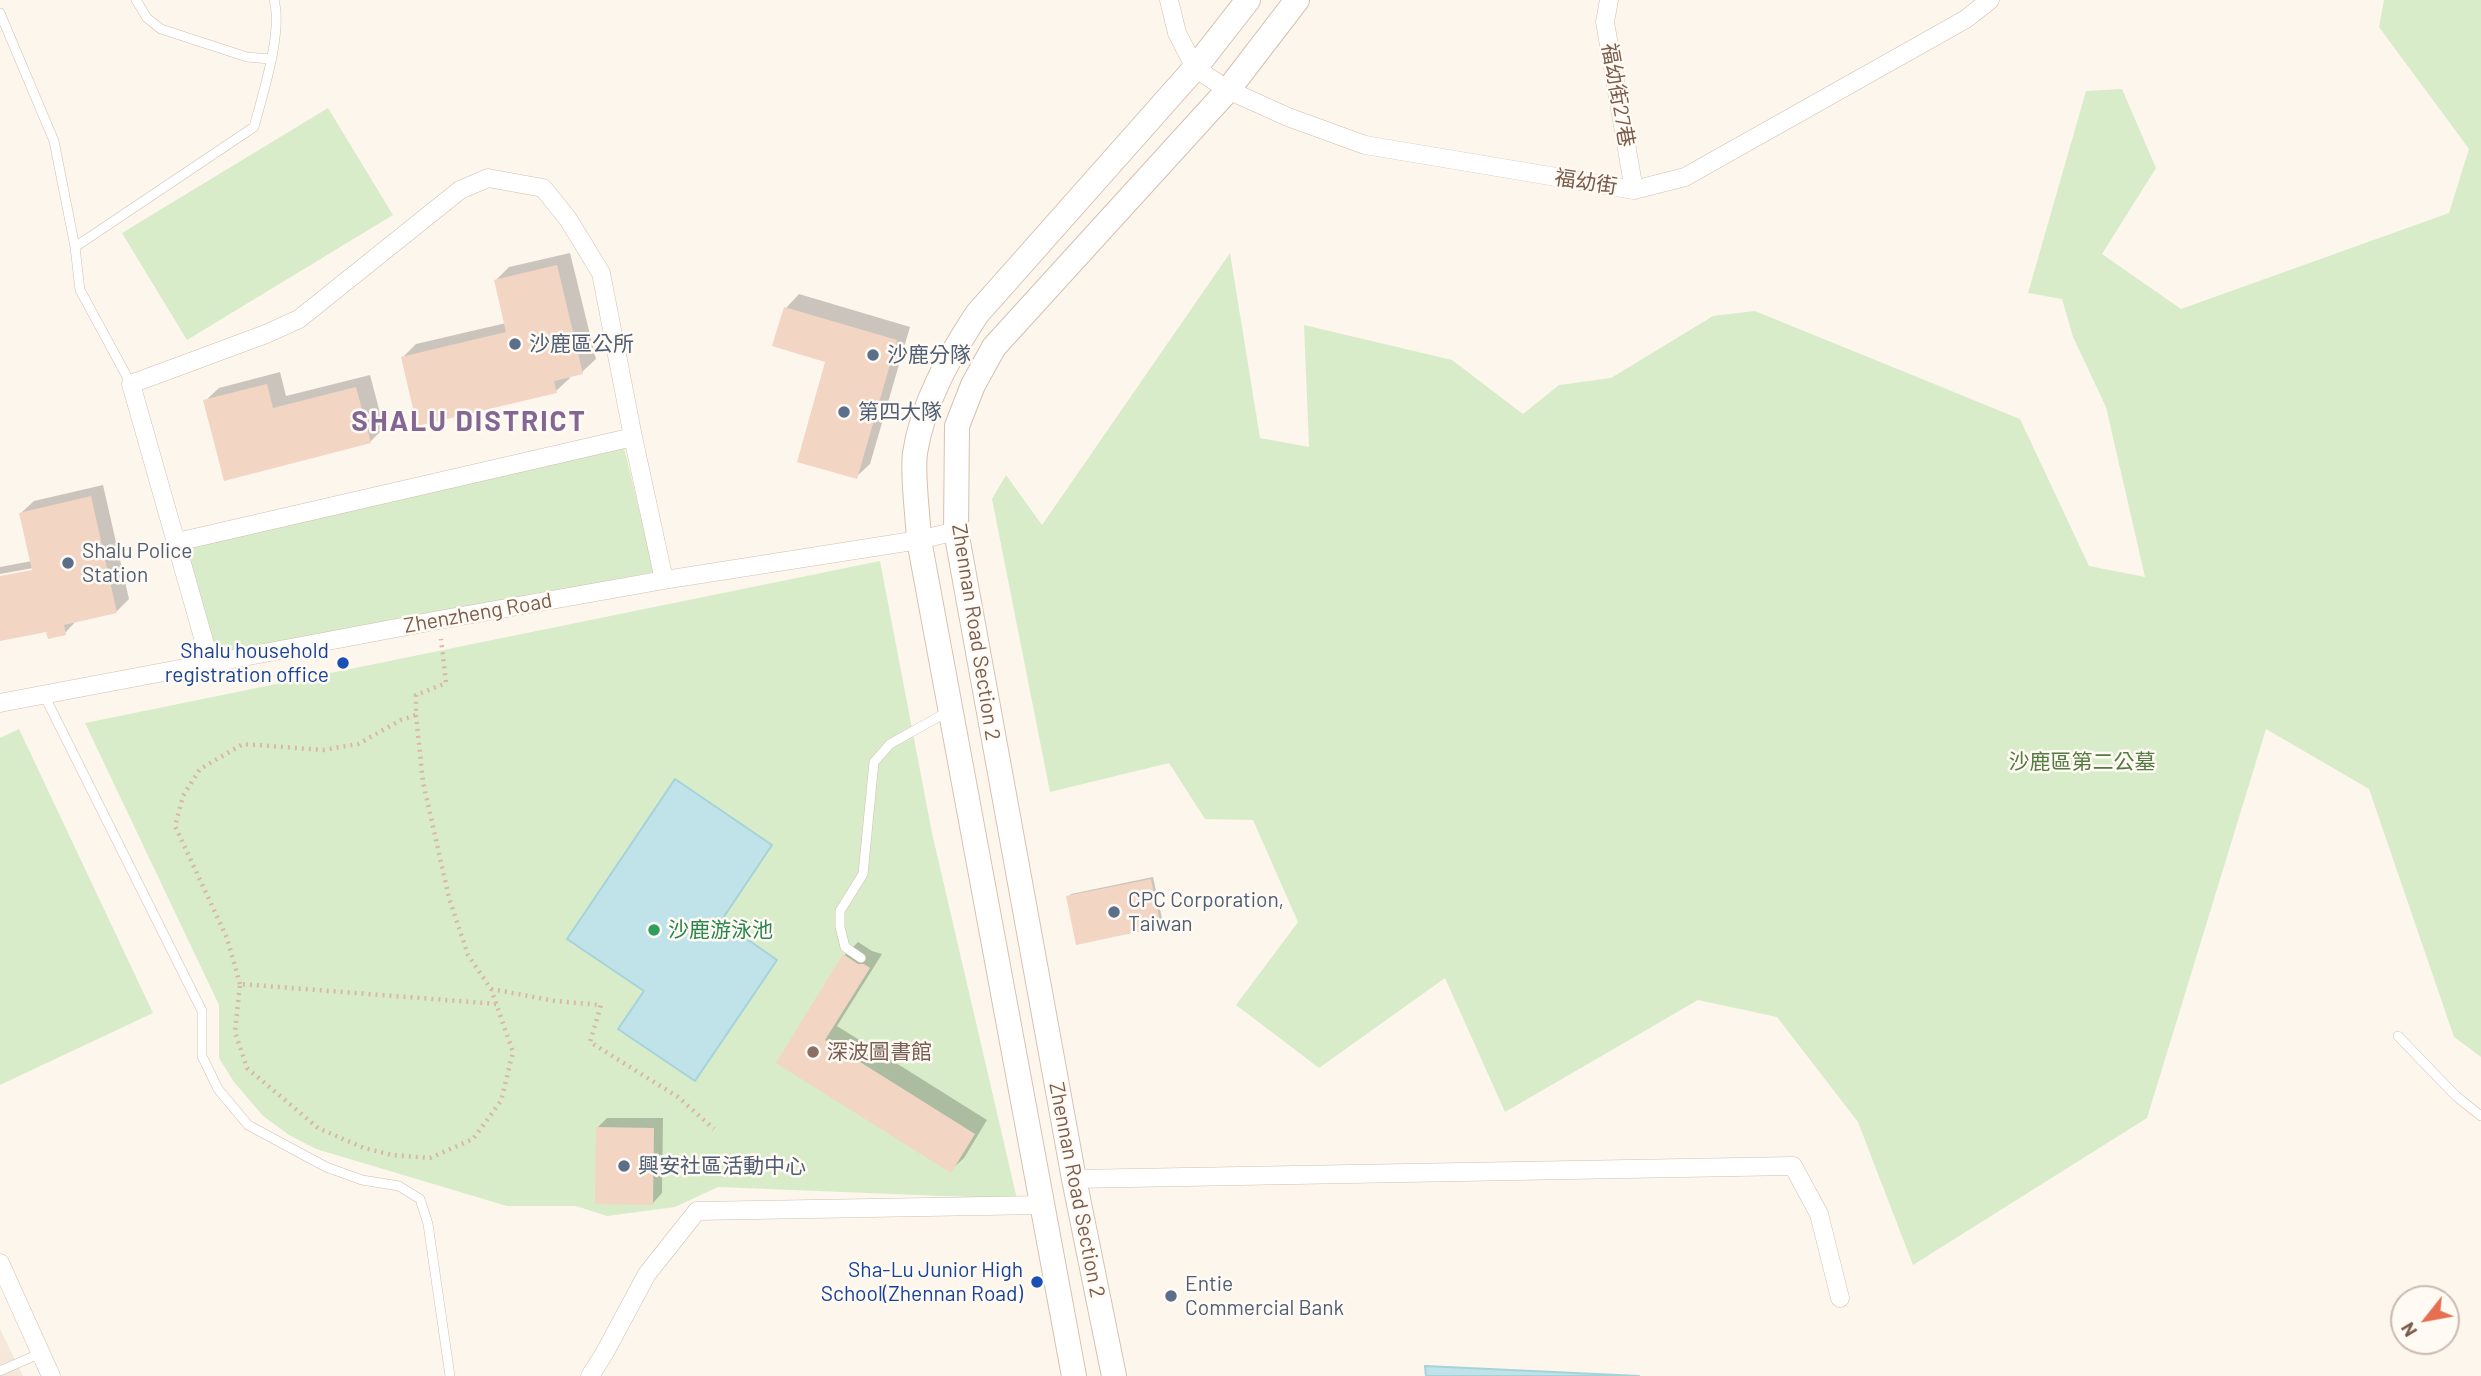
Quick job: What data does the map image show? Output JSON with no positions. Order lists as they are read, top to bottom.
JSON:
{
  "streets": {
    "street": [
      "福幼街27巷",
      "福幼街",
      "Zhenzheng Road",
      "Zhennan Road Section 2"
    ]
  },
  "crossings": [
    ["福幼街27巷", "福幼街"],
    ["福幼街", "Zhennan Road Section 2"],
    ["Zhenzheng Road", "Zhennan Road Section 2"]
  ],
  "districts": ["SHALU DISTRICT"],
  "parks": ["沙鹿區第二公墓"],
  "places": [
    "沙鹿區公所",
    "沙鹿分隊",
    "第四大隊",
    "Shalu Police Station",
    "Shalu household registration office",
    "CPC Corporation, Taiwan",
    "沙鹿游泳池",
    "深波圖書館",
    "興安社區活動中心",
    "Sha-Lu Junior High School(Zhennan Road)",
    "Entie Commercial Bank"
  ],
  "north": "bottom left"
}
